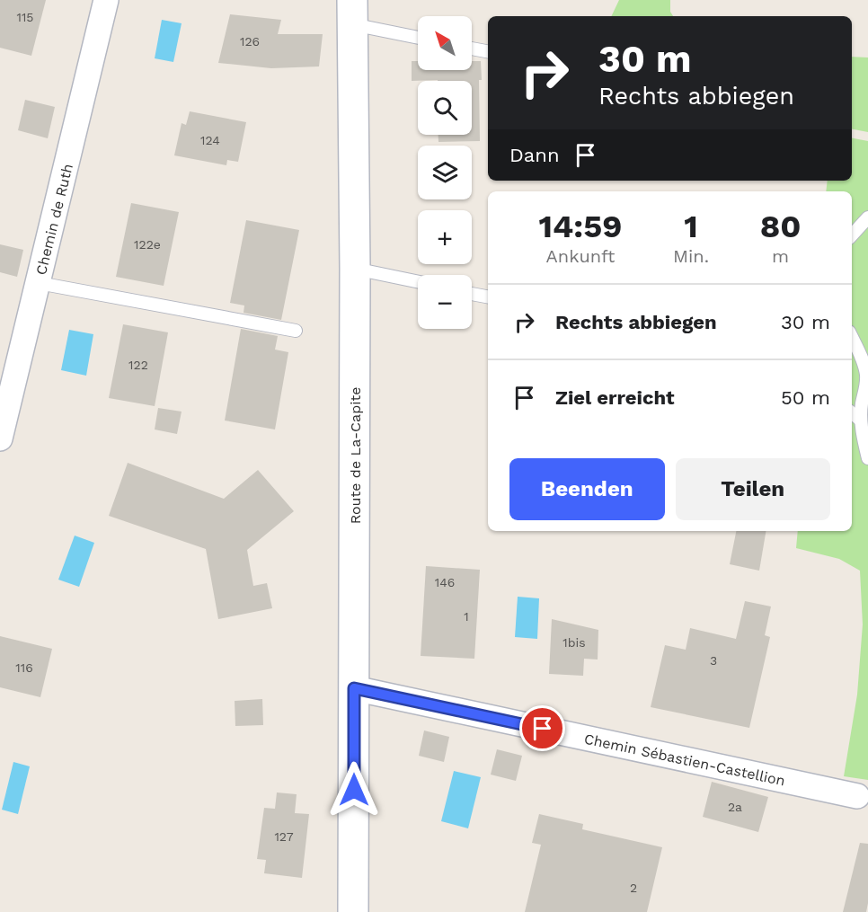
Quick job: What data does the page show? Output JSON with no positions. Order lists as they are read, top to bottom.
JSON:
{
  "streets": {
    "street": ["Chemin de Ruth", "Route de La-Capite", "Chemin Sébastien-Castellion"]
  },
  "crossings": [
    ["Route de La-Capite", "Chemin Sébastien-Castellion"]
  ],
  "house_numbers": [
    "115",
    "126",
    "124",
    "122e",
    "122",
    "146",
    "1",
    "1bis",
    "3",
    "116",
    "2a",
    "127",
    "2"
  ],
  "north": "top left",
  "page": {
    "map_buttons": ["+", "−"],
    "turn": ["30 m", "Rechts abbiegen"],
    "then": "Dann",
    "eta": [
      "14:59",
      "Ankunft",
      "1",
      "Min.",
      "80",
      "m"
    ],
    "list": [
      {
        "name": "Rechts abbiegen",
        "value": "30 m"
      },
      {
        "name": "Ziel erreicht",
        "value": "50 m"
      }
    ],
    "buttons": ["Beenden", "Teilen"]
  }
}
